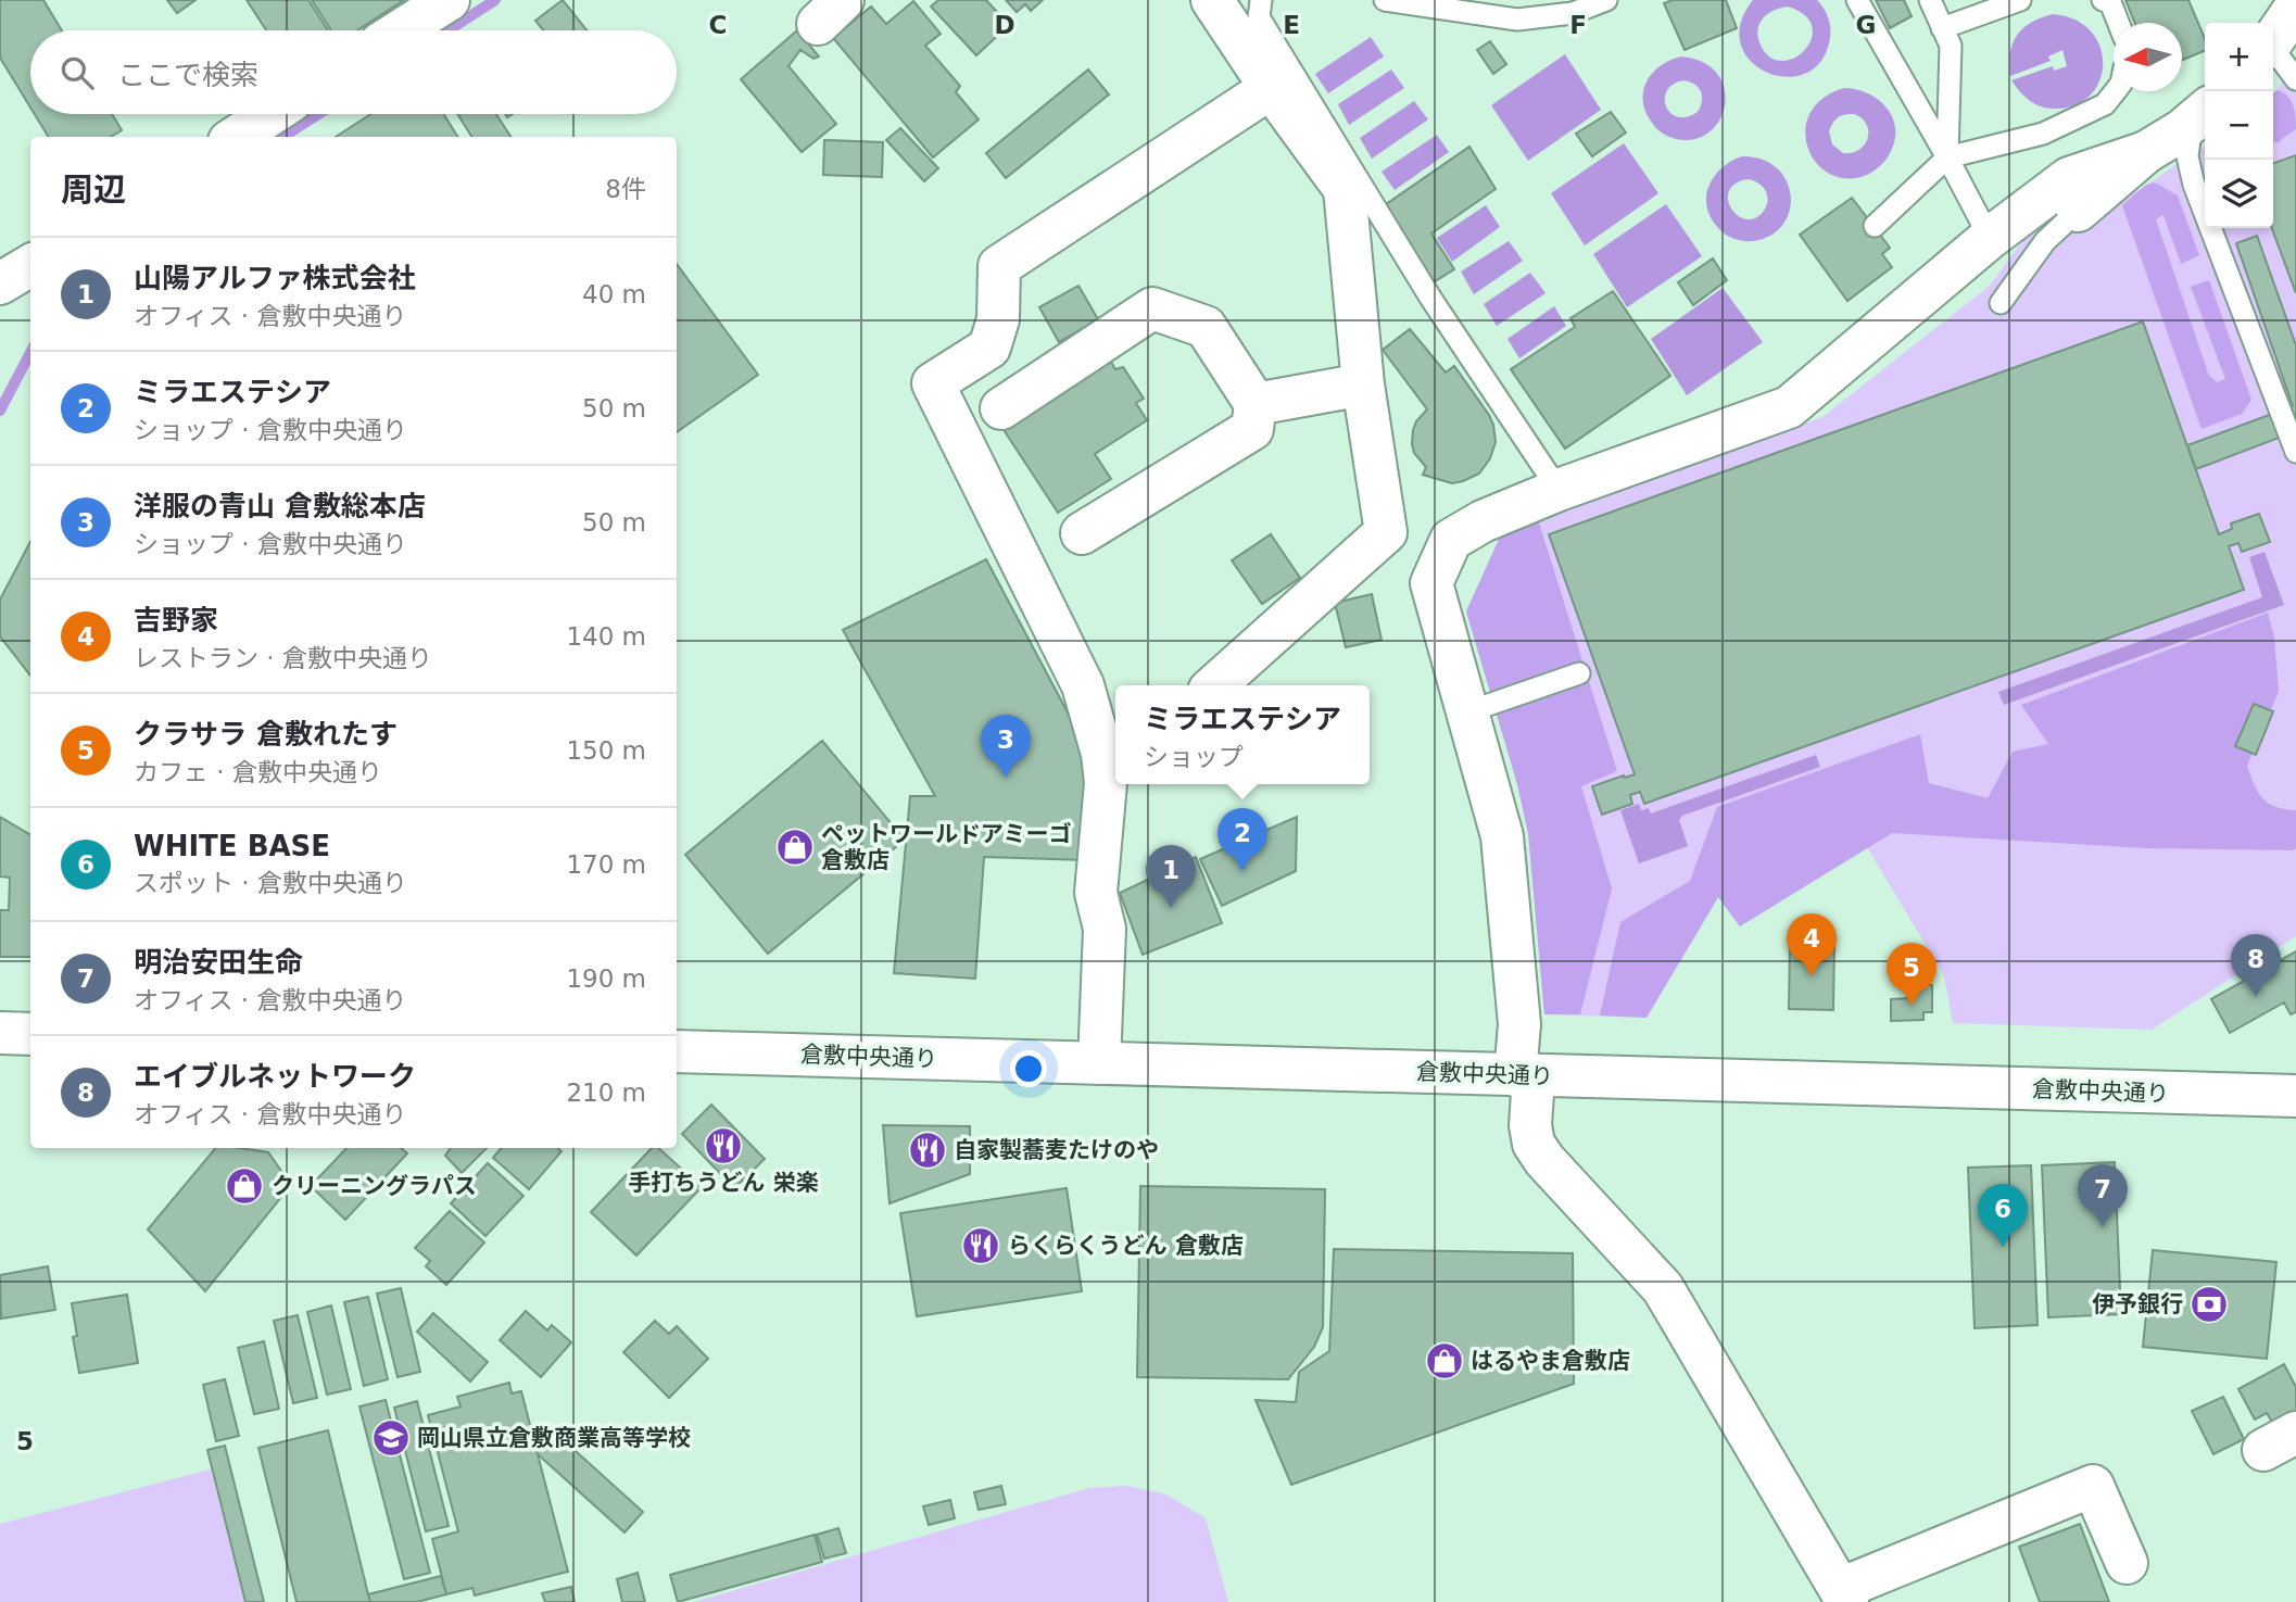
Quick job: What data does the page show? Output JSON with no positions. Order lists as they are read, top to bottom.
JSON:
{
  "streets": {
    "street": ["倉敷中央通り"]
  },
  "places": {
    "shop": ["ペットワールドアミーゴ 倉敷店", "クリーニングラパス", "はるやま倉敷店"],
    "restaurant": ["手打ちうどん 栄楽", "自家製蕎麦たけのや", "らくらくうどん 倉敷店"],
    "bank": ["伊予銀行"],
    "school or university": ["岡山県立倉敷商業高等学校"]
  },
  "north": "left",
  "page": {
    "map_buttons": ["+", "−"],
    "search": "ここで検索",
    "heading": ["周辺", "8件"],
    "list": [
      {
        "mark": "1",
        "name": "山陽アルファ株式会社",
        "note": "オフィス · 倉敷中央通り",
        "value": "40 m"
      },
      {
        "mark": "2",
        "name": "ミラエステシア",
        "note": "ショップ · 倉敷中央通り",
        "value": "50 m"
      },
      {
        "mark": "3",
        "name": "洋服の青山 倉敷総本店",
        "note": "ショップ · 倉敷中央通り",
        "value": "50 m"
      },
      {
        "mark": "4",
        "name": "吉野家",
        "note": "レストラン · 倉敷中央通り",
        "value": "140 m"
      },
      {
        "mark": "5",
        "name": "クラサラ 倉敷れたす",
        "note": "カフェ · 倉敷中央通り",
        "value": "150 m"
      },
      {
        "mark": "6",
        "name": "WHITE BASE",
        "note": "スポット · 倉敷中央通り",
        "value": "170 m"
      },
      {
        "mark": "7",
        "name": "明治安田生命",
        "note": "オフィス · 倉敷中央通り",
        "value": "190 m"
      },
      {
        "mark": "8",
        "name": "エイブルネットワーク",
        "note": "オフィス · 倉敷中央通り",
        "value": "210 m"
      }
    ],
    "popup": ["ミラエステシア", "ショップ"],
    "pins": [
      "3",
      "2",
      "1",
      "4",
      "8",
      "5",
      "7",
      "6"
    ]
  },
  "grid": {
    "columns": [
      "C",
      "D",
      "E",
      "F",
      "G"
    ],
    "rows": ["5"]
  }
}
